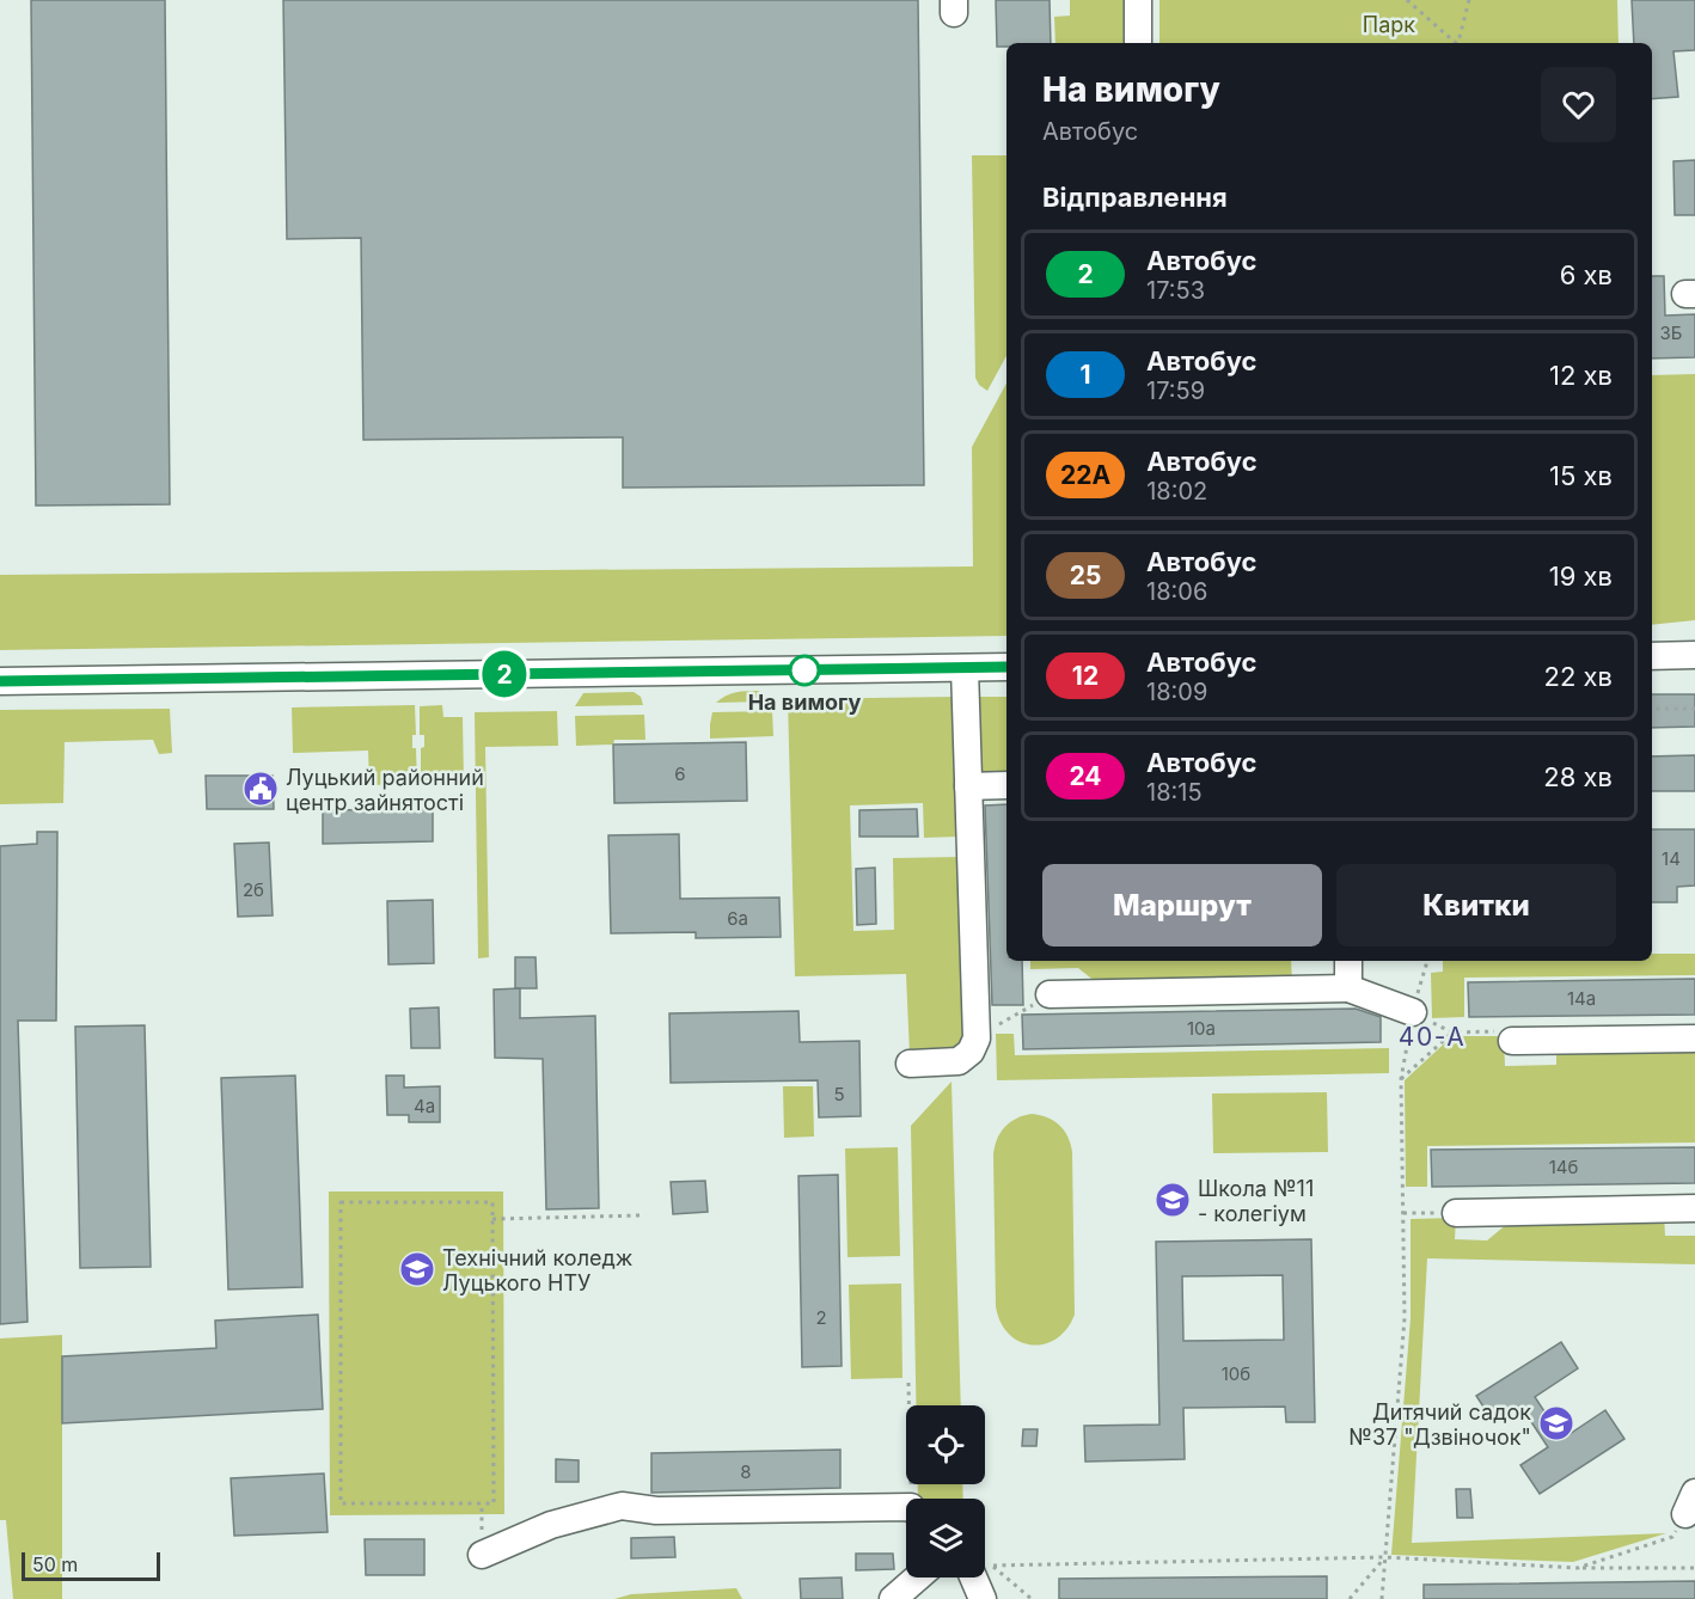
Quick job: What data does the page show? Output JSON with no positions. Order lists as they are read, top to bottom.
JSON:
{
  "districts": ["40-А"],
  "parks": ["Парк"],
  "places": {
    "other": ["На вимогу"],
    "public building": ["Луцький районний центр зайнятості"],
    "school or university": ["Школа №11 - колегіум", "Технічний коледж Луцького НТУ", "Дитячий садок №37 \"Дзвіночок\""]
  },
  "lines": ["bus line 2"],
  "house_numbers": [
    "3Б",
    "6",
    "14",
    "2б",
    "6а",
    "14а",
    "10а",
    "5",
    "4а",
    "14б",
    "2",
    "10б",
    "8"
  ],
  "scale_bar": "50 m",
  "page": {
    "on_map": "2",
    "heading": [
      ["На вимогу", "Автобус"],
      "Відправлення"
    ],
    "list": [
      {
        "mark": "2",
        "name": "Автобус",
        "note": "17:53",
        "value": "6 хв"
      },
      {
        "mark": "1",
        "name": "Автобус",
        "note": "17:59",
        "value": "12 хв"
      },
      {
        "mark": "22А",
        "name": "Автобус",
        "note": "18:02",
        "value": "15 хв"
      },
      {
        "mark": "25",
        "name": "Автобус",
        "note": "18:06",
        "value": "19 хв"
      },
      {
        "mark": "12",
        "name": "Автобус",
        "note": "18:09",
        "value": "22 хв"
      },
      {
        "mark": "24",
        "name": "Автобус",
        "note": "18:15",
        "value": "28 хв"
      }
    ],
    "buttons": ["Маршрут", "Квитки"],
    "scale": "50 m"
  }
}
